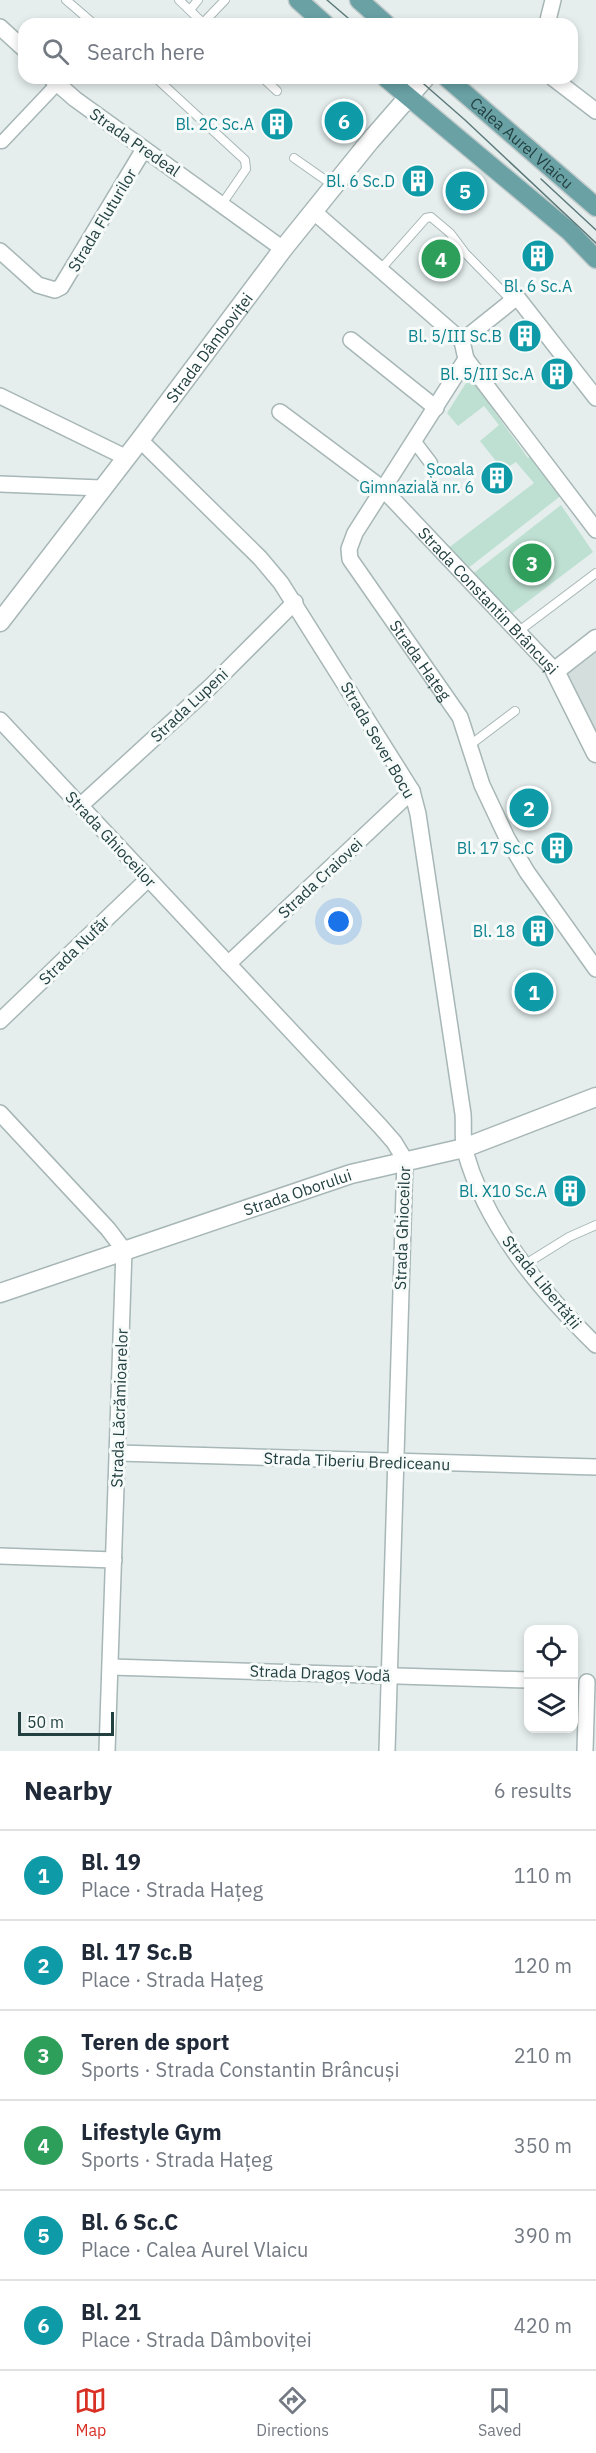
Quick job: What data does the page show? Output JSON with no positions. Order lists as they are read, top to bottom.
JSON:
{
  "streets": {
    "main road": ["Calea Aurel Vlaicu"],
    "street": [
      "Strada Predeal",
      "Strada Fluturilor",
      "Strada Dâmboviței",
      "Strada Constantin Brâncuși",
      "Strada Hațeg",
      "Strada Lupeni",
      "Strada Sever Bocu",
      "Strada Ghioceilor",
      "Strada Craiovei",
      "Strada Nufăr",
      "Strada Oborului",
      "Strada Libertății",
      "Strada Lăcrămioarelor",
      "Strada Tiberiu Brediceanu",
      "Strada Dragoș Vodă"
    ]
  },
  "crossings": [
    ["Strada Predeal", "Strada Fluturilor"],
    ["Strada Predeal", "Strada Dâmboviței"],
    ["Strada Dâmboviței", "Strada Sever Bocu"],
    ["Strada Constantin Brâncuși", "Strada Hațeg"],
    ["Strada Lupeni", "Strada Sever Bocu"],
    ["Strada Lupeni", "Strada Ghioceilor"],
    ["Strada Sever Bocu", "Strada Craiovei"],
    ["Strada Sever Bocu", "Strada Oborului"],
    ["Strada Sever Bocu", "Strada Libertății"],
    ["Strada Ghioceilor", "Strada Craiovei"],
    ["Strada Ghioceilor", "Strada Nufăr"],
    ["Strada Ghioceilor", "Strada Oborului"],
    ["Strada Ghioceilor", "Strada Tiberiu Brediceanu"],
    ["Strada Ghioceilor", "Strada Dragoș Vodă"],
    ["Strada Oborului", "Strada Libertății"],
    ["Strada Oborului", "Strada Lăcrămioarelor"],
    ["Strada Lăcrămioarelor", "Strada Tiberiu Brediceanu"],
    ["Strada Lăcrămioarelor", "Strada Dragoș Vodă"]
  ],
  "places": {
    "building": [
      "Bl. 2C Sc.A",
      "Bl. 6 Sc.D",
      "Bl. 6 Sc.A",
      "Bl. 5/III Sc.B",
      "Bl. 5/III Sc.A",
      "Școala Gimnazială nr. 6",
      "Bl. 17 Sc.C",
      "Bl. 18",
      "Bl. X10 Sc.A"
    ]
  },
  "scale_bar": "50 m",
  "page": {
    "search": "Search here",
    "pins": [
      "6",
      "5",
      "4",
      "3",
      "2",
      "1"
    ],
    "scale": "50 m",
    "heading": ["Nearby", "6 results"],
    "list": [
      {
        "mark": "1",
        "name": "Bl. 19",
        "note": "Place · Strada Hațeg",
        "value": "110 m"
      },
      {
        "mark": "2",
        "name": "Bl. 17 Sc.B",
        "note": "Place · Strada Hațeg",
        "value": "120 m"
      },
      {
        "mark": "3",
        "name": "Teren de sport",
        "note": "Sports · Strada Constantin Brâncuși",
        "value": "210 m"
      },
      {
        "mark": "4",
        "name": "Lifestyle Gym",
        "note": "Sports · Strada Hațeg",
        "value": "350 m"
      },
      {
        "mark": "5",
        "name": "Bl. 6 Sc.C",
        "note": "Place · Calea Aurel Vlaicu",
        "value": "390 m"
      },
      {
        "mark": "6",
        "name": "Bl. 21",
        "note": "Place · Strada Dâmboviței",
        "value": "420 m"
      }
    ],
    "nav": ["Map", "Directions", "Saved"]
  }
}
